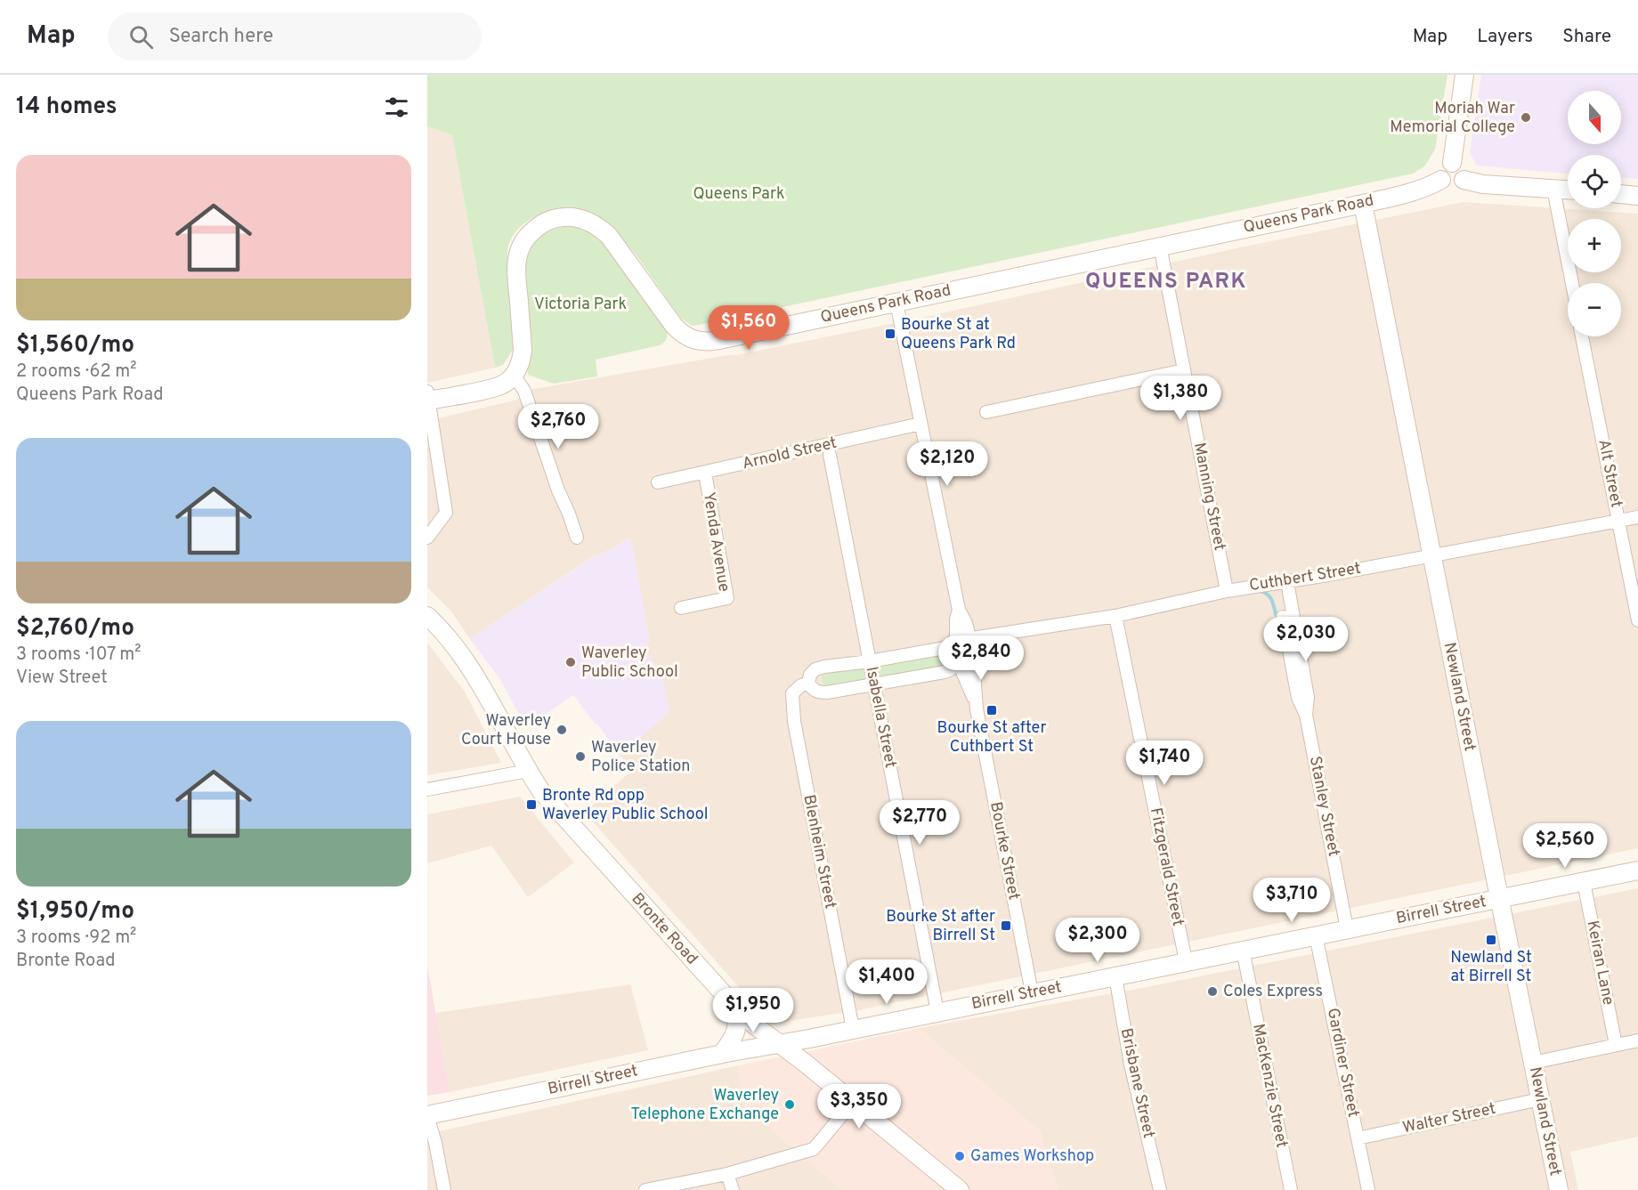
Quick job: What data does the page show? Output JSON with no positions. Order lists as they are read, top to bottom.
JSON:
{
  "streets": {
    "street": [
      "Queens Park Road",
      "Arnold Street",
      "Alt Street",
      "Manning Street",
      "Yenda Avenue",
      "Cuthbert Street",
      "Newland Street",
      "Isabella Street",
      "Stanley Street",
      "Bourke Street",
      "Blenheim Street",
      "Fitzgerald Street",
      "Birrell Street",
      "Bronte Road",
      "Keiran Lane",
      "Gardiner Street",
      "Brisbane Street",
      "MacKenzie Street",
      "Walter Street"
    ]
  },
  "crossings": [
    ["Queens Park Road", "Manning Street"],
    ["Queens Park Road", "Newland Street"],
    ["Arnold Street", "Yenda Avenue"],
    ["Alt Street", "Cuthbert Street"],
    ["Manning Street", "Cuthbert Street"],
    ["Cuthbert Street", "Newland Street"],
    ["Cuthbert Street", "Stanley Street"],
    ["Cuthbert Street", "Bourke Street"],
    ["Cuthbert Street", "Fitzgerald Street"],
    ["Newland Street", "Birrell Street"],
    ["Newland Street", "Walter Street"],
    ["Isabella Street", "Birrell Street"],
    ["Stanley Street", "Birrell Street"],
    ["Bourke Street", "Birrell Street"],
    ["Blenheim Street", "Birrell Street"],
    ["Fitzgerald Street", "Birrell Street"],
    ["Birrell Street", "Bronte Road"],
    ["Birrell Street", "Keiran Lane"],
    ["Birrell Street", "Gardiner Street"],
    ["Birrell Street", "Brisbane Street"],
    ["Birrell Street", "MacKenzie Street"],
    ["Gardiner Street", "Walter Street"]
  ],
  "districts": ["QUEENS PARK"],
  "parks": ["Queens Park", "Victoria Park"],
  "places": {
    "other": [
      "Moriah War Memorial College",
      "Waverley Public School",
      "Waverley Court House",
      "Waverley Police Station",
      "Coles Express",
      "Waverley Telephone Exchange",
      "Games Workshop"
    ],
    "transit": [
      "Bourke St at Queens Park Rd",
      "Bourke St after Cuthbert St",
      "Bronte Rd opp Waverley Public School",
      "Bourke St after Birrell St",
      "Newland St at Birrell St"
    ]
  },
  "north": "bottom",
  "page": {
    "header": "Map",
    "search": "Search here",
    "nav": ["Map", "Layers", "Share"],
    "heading": "14 homes",
    "map_buttons": ["+", "−"],
    "list": [
      {
        "name": "$1,560/mo",
        "note": "2 rooms · 62 m² · Queens Park Road"
      },
      {
        "name": "$2,760/mo",
        "note": "3 rooms · 107 m² · View Street"
      },
      {
        "name": "$1,950/mo",
        "note": "3 rooms · 92 m² · Bronte Road"
      }
    ],
    "price": [
      "$1,560",
      "$1,380",
      "$2,760",
      "$2,120",
      "$2,030",
      "$2,840",
      "$1,740",
      "$2,770",
      "$2,560",
      "$3,710",
      "$2,300",
      "$1,400",
      "$1,950",
      "$3,350"
    ]
  }
}
